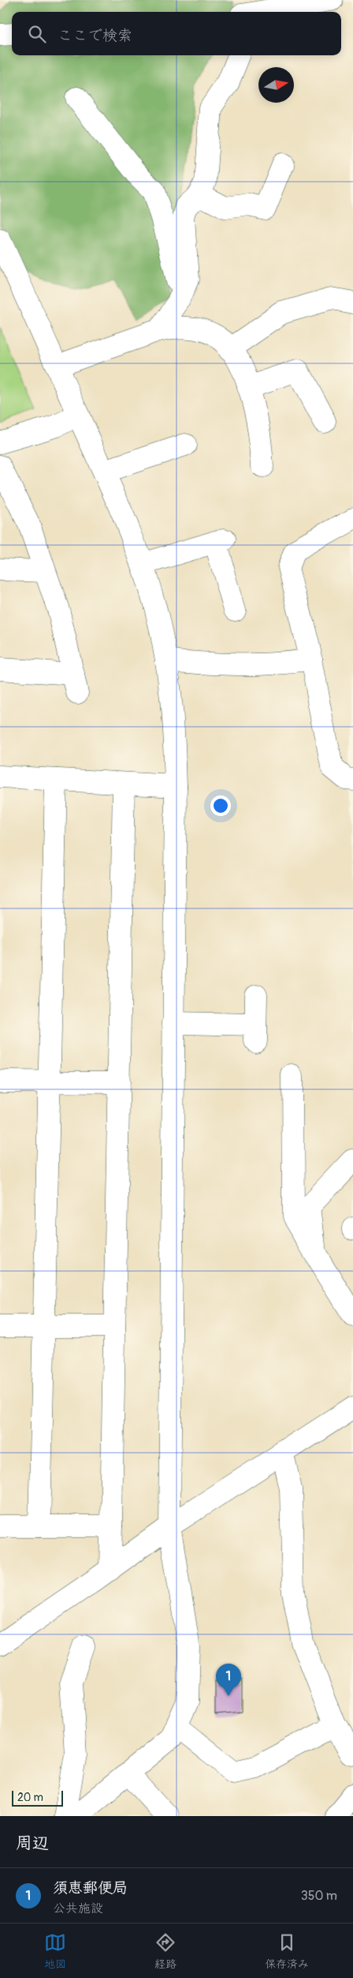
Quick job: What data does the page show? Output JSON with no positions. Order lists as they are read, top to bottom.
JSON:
{
  "scale_bar": "20 m",
  "north": "right",
  "page": {
    "search": "ここで検索",
    "pins": "1",
    "scale": "20 m",
    "heading": "周辺",
    "list": [
      {
        "mark": "1",
        "name": "須恵郵便局",
        "note": "公共施設",
        "value": "350 m"
      }
    ],
    "nav": ["地図", "経路", "保存済み"]
  }
}
